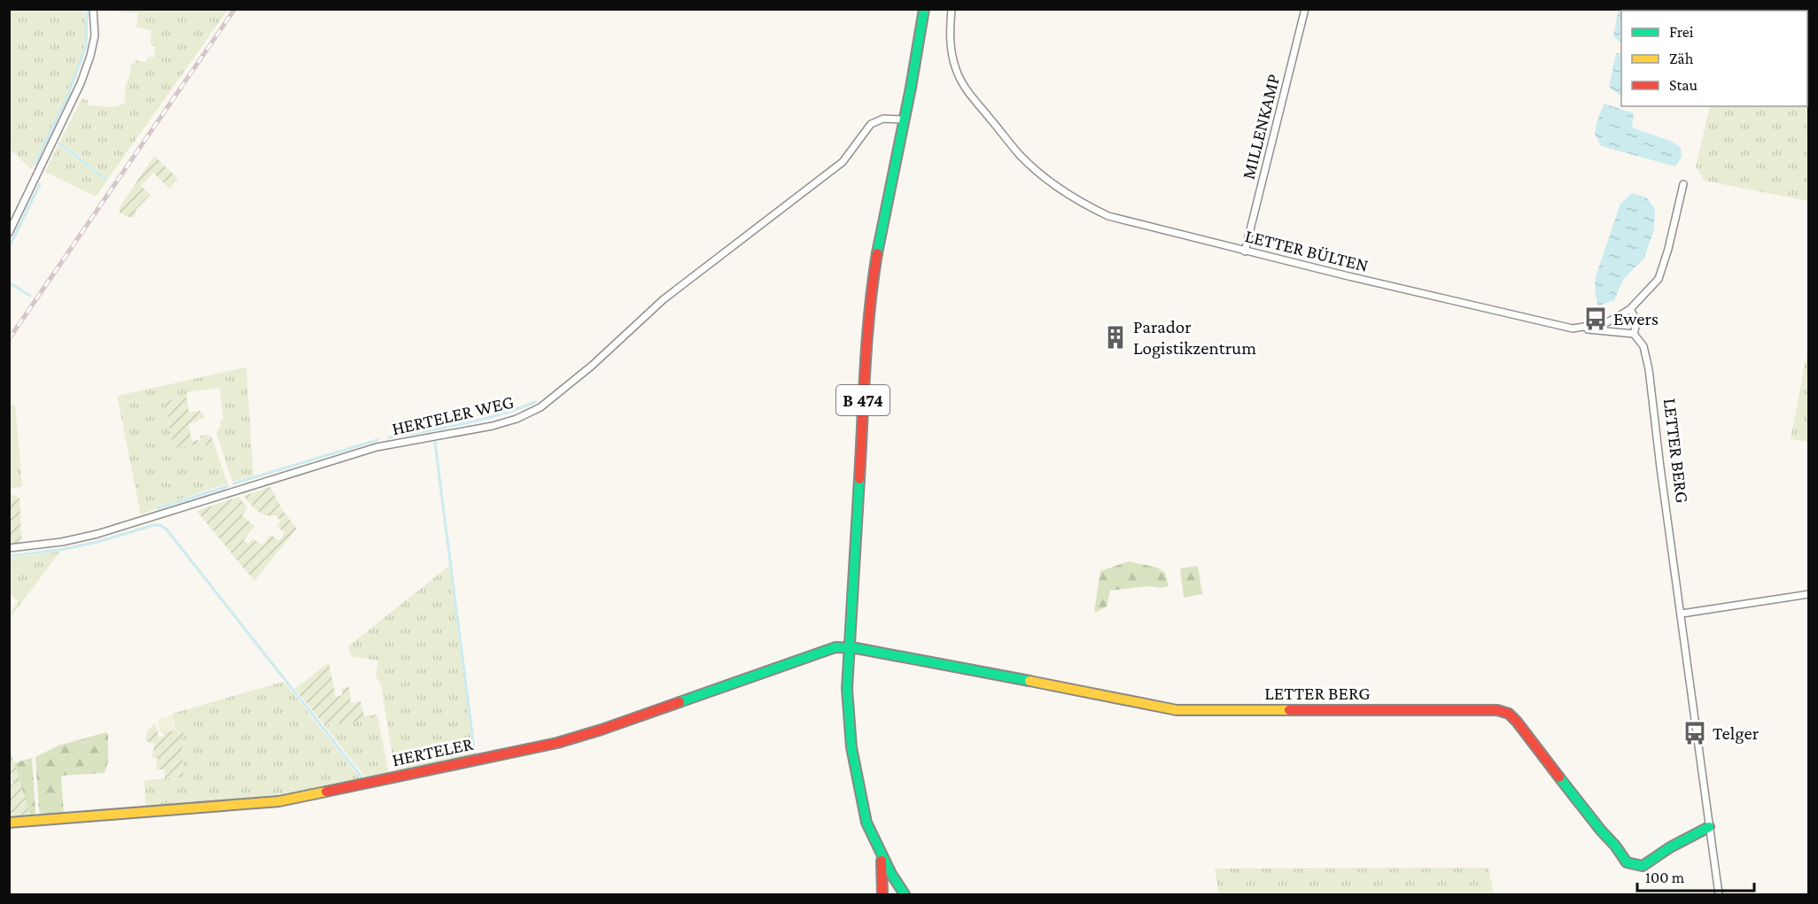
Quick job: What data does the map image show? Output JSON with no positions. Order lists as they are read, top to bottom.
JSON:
{
  "streets": {
    "street": [
      "MILLENKAMP",
      "LETTER BÜLTEN",
      "B 474",
      "HERTELER WEG",
      "LETTER BERG",
      "HERTELER"
    ]
  },
  "crossings": [
    ["MILLENKAMP", "LETTER BÜLTEN"],
    ["B 474", "HERTELER WEG"],
    ["B 474", "LETTER BERG"],
    ["B 474", "HERTELER"],
    ["LETTER BERG", "HERTELER"]
  ],
  "places": {
    "bus stop": ["Ewers", "Telger"],
    "building": ["Parador Logistikzentrum"]
  },
  "legend": ["Frei", "Zäh", "Stau"],
  "scale_bar": "100 m"
}
